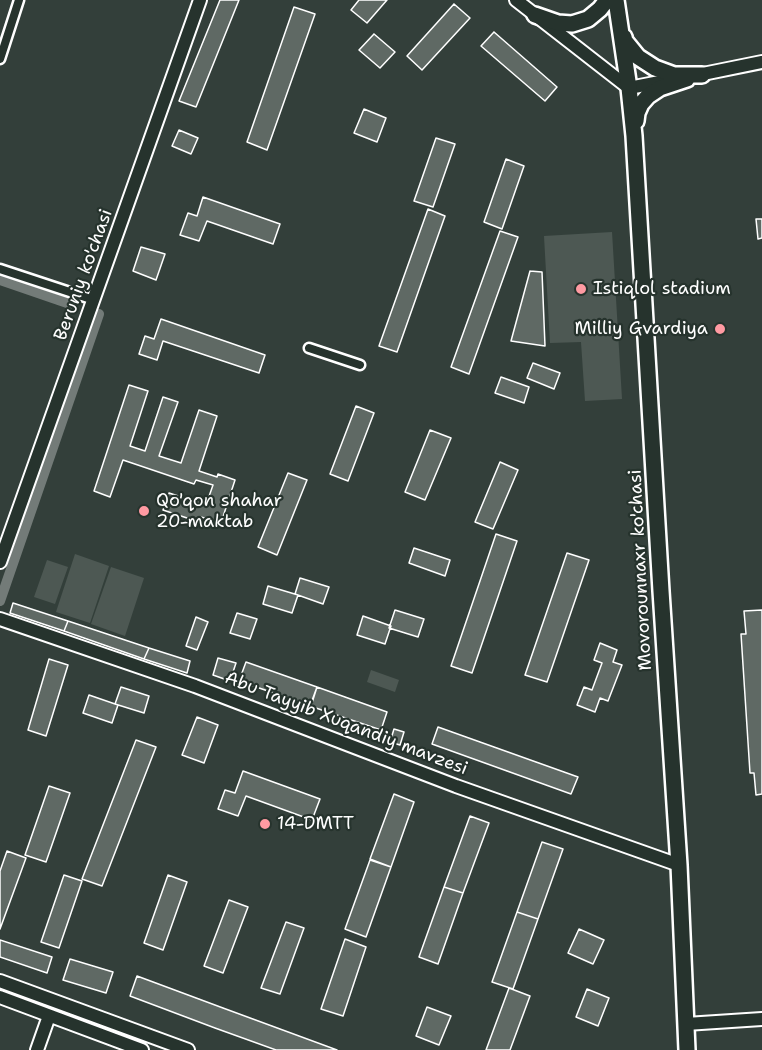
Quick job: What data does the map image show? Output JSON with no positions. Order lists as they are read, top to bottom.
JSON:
{
  "streets": {
    "highway": ["Movorounnaxr ko'chasi"],
    "main road": ["Beruniy ko'chasi", "Abu Tayyib Xuqandiy mavzesi"]
  },
  "crossings": [
    ["Movorounnaxr ko'chasi", "Abu Tayyib Xuqandiy mavzesi"]
  ],
  "places": [
    "Istiqlol stadium",
    "Milliy Gvardiya",
    "Qo'qon shahar 20-maktab",
    "14-DMTT"
  ]
}
